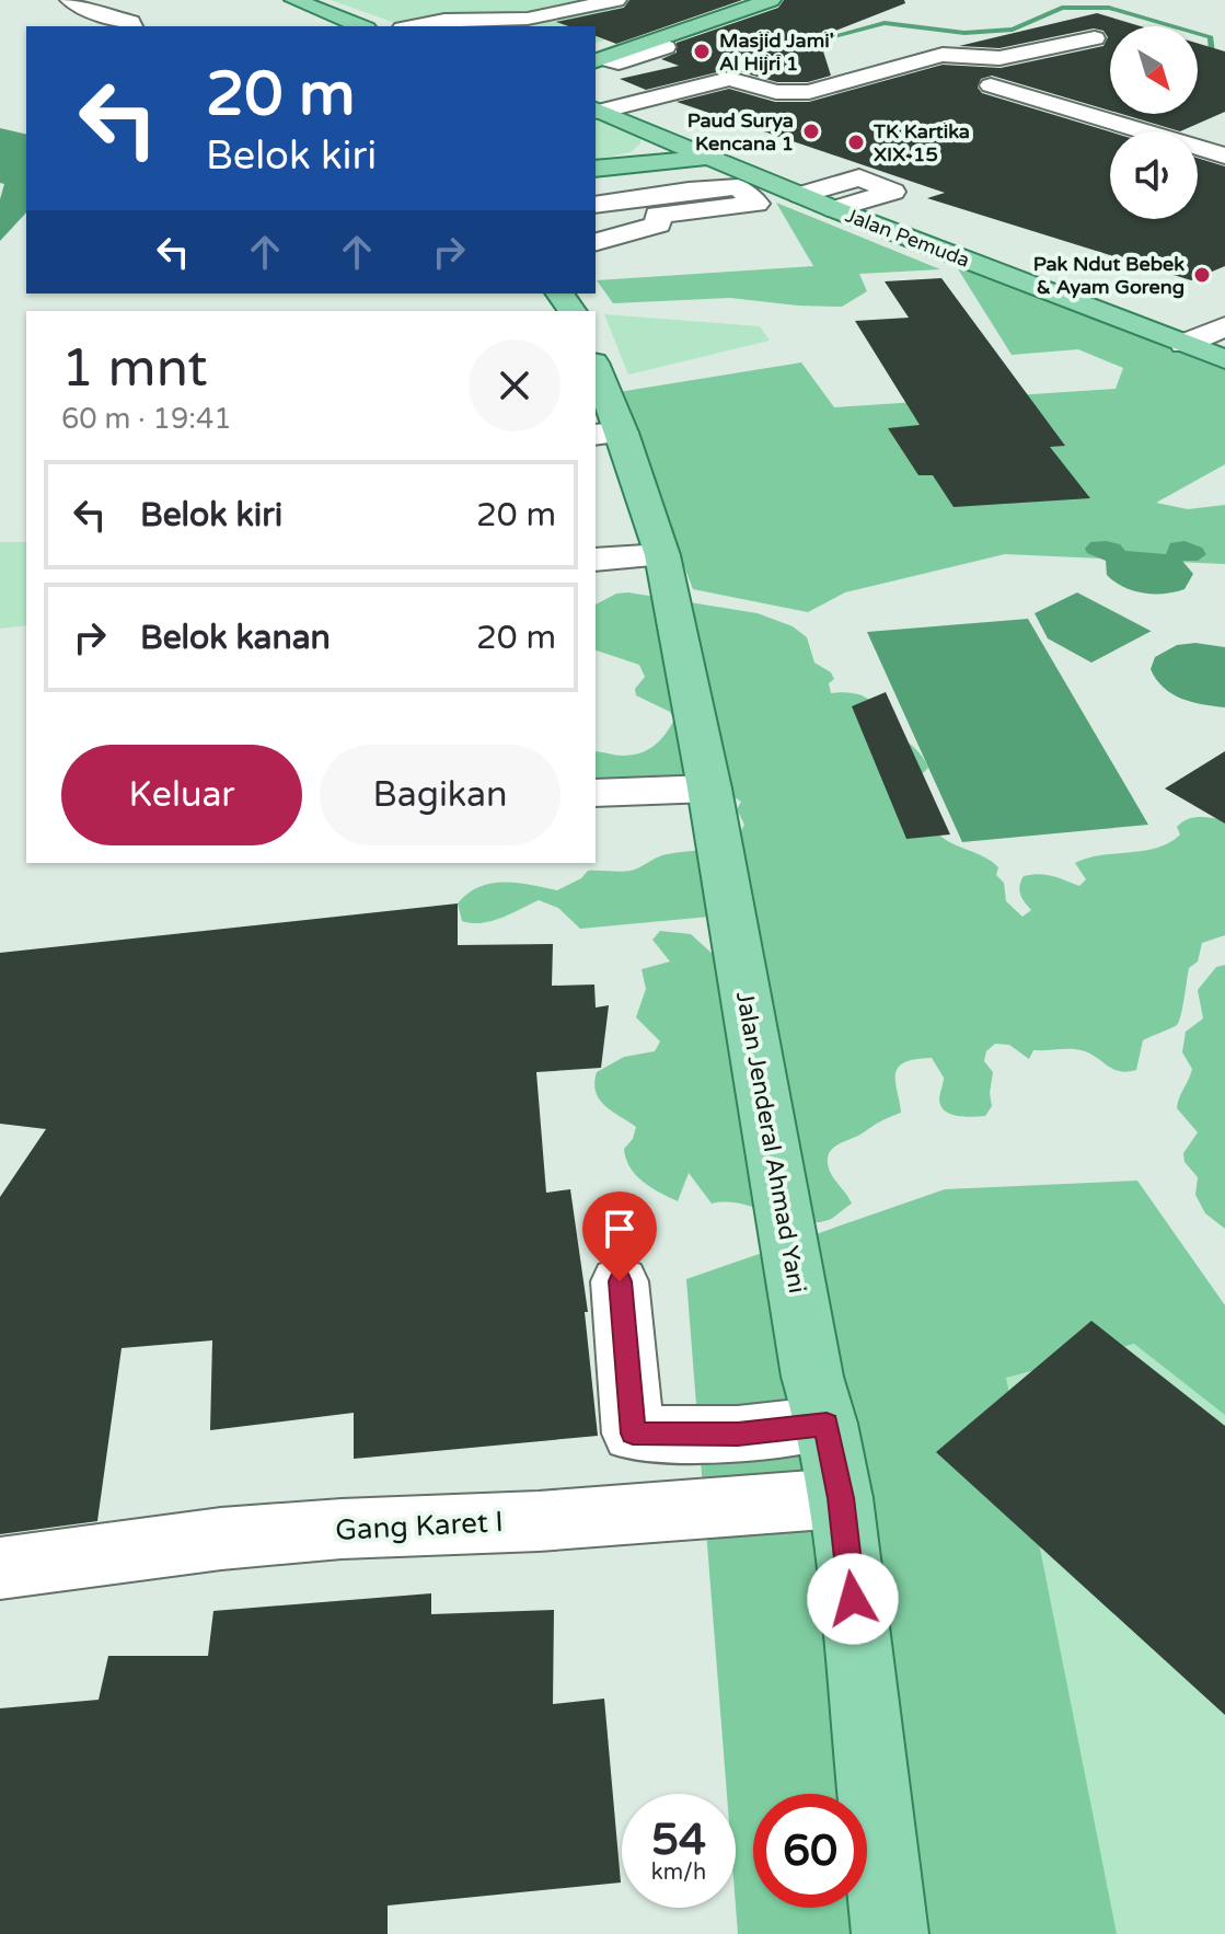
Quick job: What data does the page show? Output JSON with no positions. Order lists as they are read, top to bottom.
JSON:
{
  "streets": {
    "main road": ["Jalan Pemuda", "Jalan Jenderal Ahmad Yani"],
    "street": ["Gang Karet I"]
  },
  "crossings": [
    ["Jalan Jenderal Ahmad Yani", "Gang Karet I"]
  ],
  "places": [
    "Masjid Jami' Al Hijri 1",
    "Paud Surya Kencana 1",
    "TK Kartika XIX-15",
    "Pak Ndut Bebek & Ayam Goreng"
  ],
  "north": "bottom right",
  "page": {
    "turn": ["20 m", "Belok kiri"],
    "heading": ["1 mnt", "60 m · 19:41"],
    "list": [
      {
        "name": "Belok kiri",
        "value": "20 m"
      },
      {
        "name": "Belok kanan",
        "value": "20 m"
      }
    ],
    "buttons": ["Keluar", "Bagikan"],
    "speed": "54 km/h",
    "limit": "60"
  }
}
